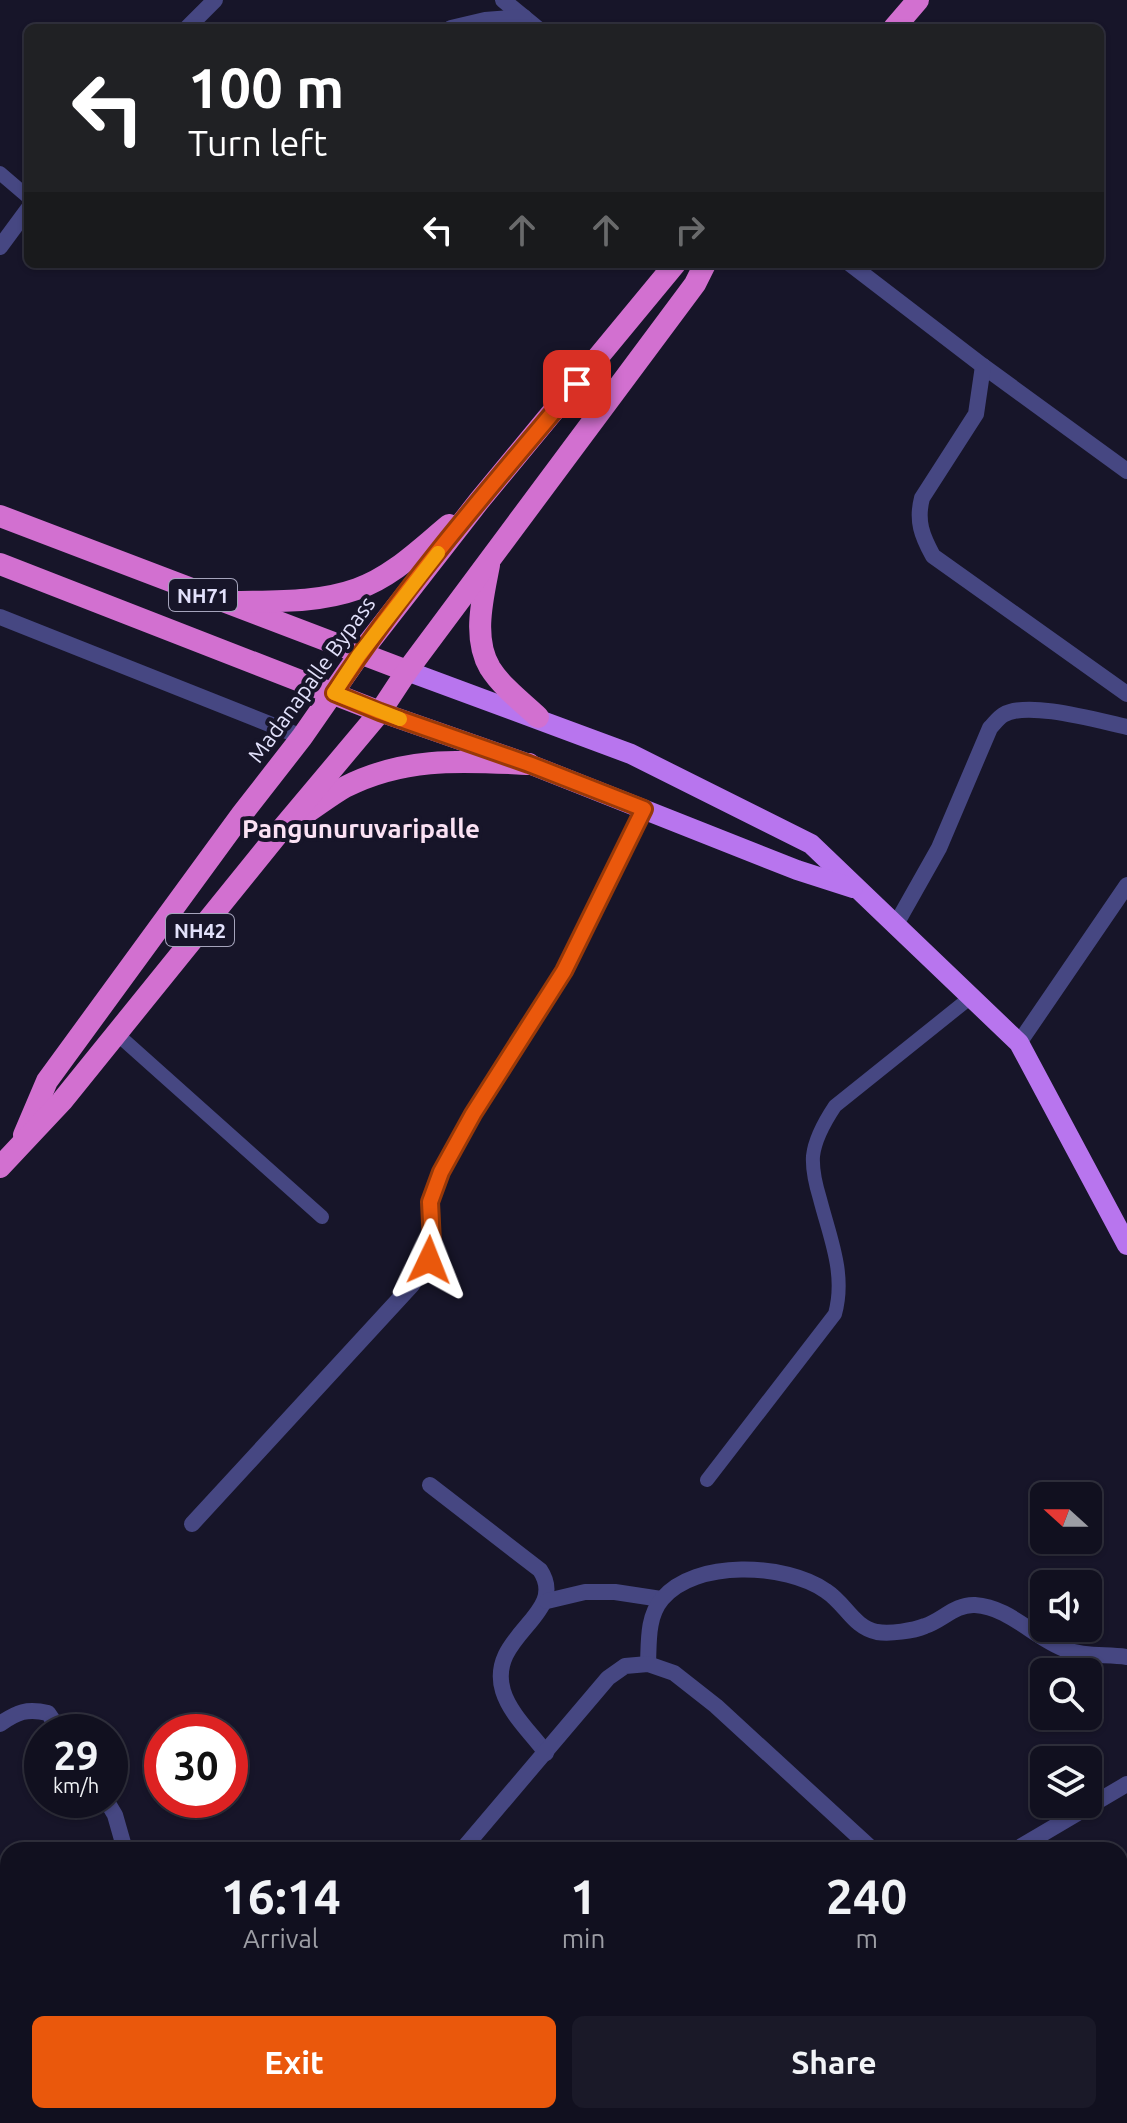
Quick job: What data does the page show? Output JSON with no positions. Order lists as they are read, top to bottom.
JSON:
{
  "streets": {
    "highway": ["NH71", "Madanapalle Bypass", "NH42"]
  },
  "crossings": [
    ["NH71", "Madanapalle Bypass"]
  ],
  "districts": ["Pangunuruvaripalle"],
  "north": "left",
  "page": {
    "turn": ["100 m", "Turn left"],
    "speed": "29 km/h",
    "limit": "30",
    "eta": [
      "16:14",
      "Arrival",
      "1",
      "min",
      "240",
      "m"
    ],
    "buttons": ["Exit", "Share"]
  }
}
